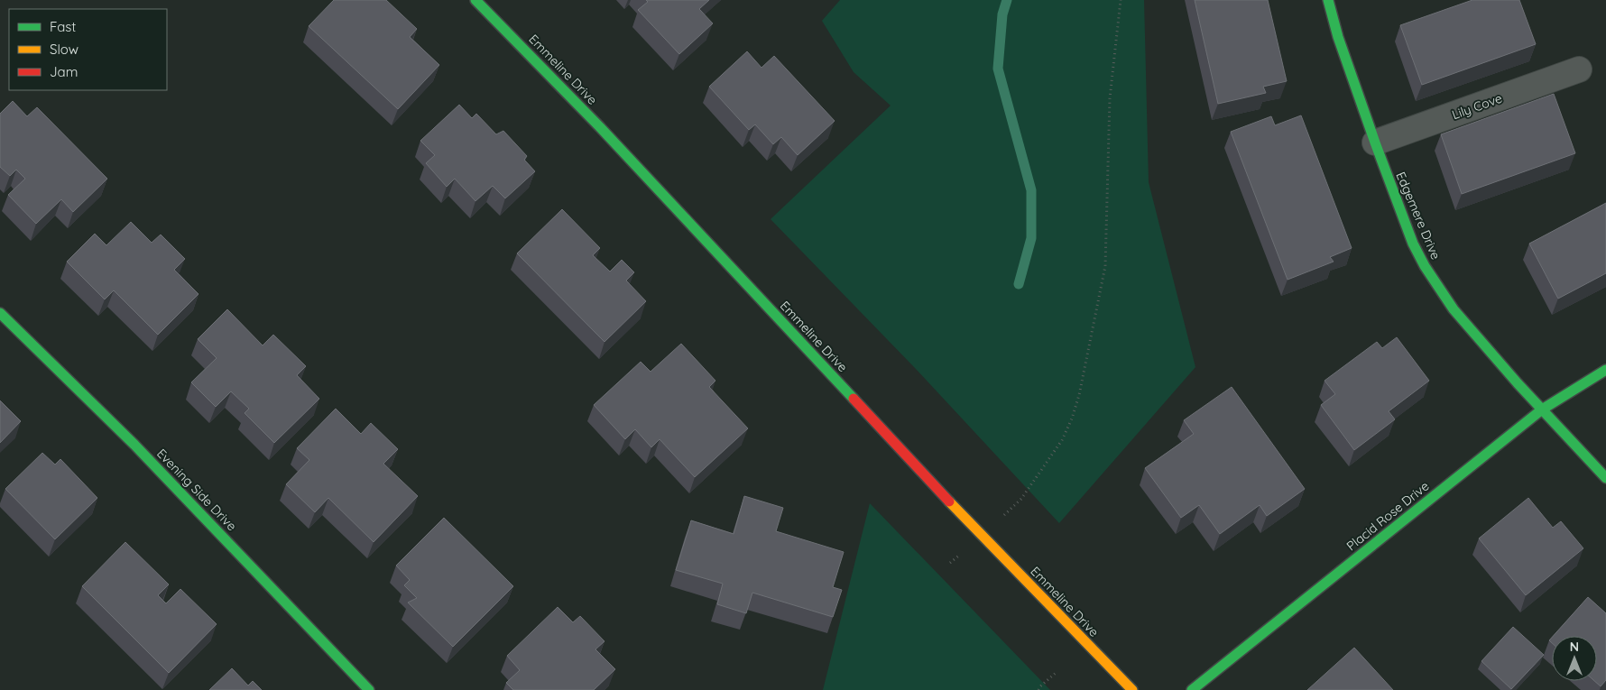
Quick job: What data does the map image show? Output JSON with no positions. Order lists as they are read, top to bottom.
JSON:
{
  "streets": {
    "street": [
      "Emmeline Drive",
      "Lily Cove",
      "Edgemere Drive",
      "Evening Side Drive",
      "Placid Rose Drive"
    ]
  },
  "crossings": [
    ["Lily Cove", "Edgemere Drive"],
    ["Edgemere Drive", "Placid Rose Drive"]
  ],
  "legend": ["Fast", "Slow", "Jam"],
  "north": "top"
}
